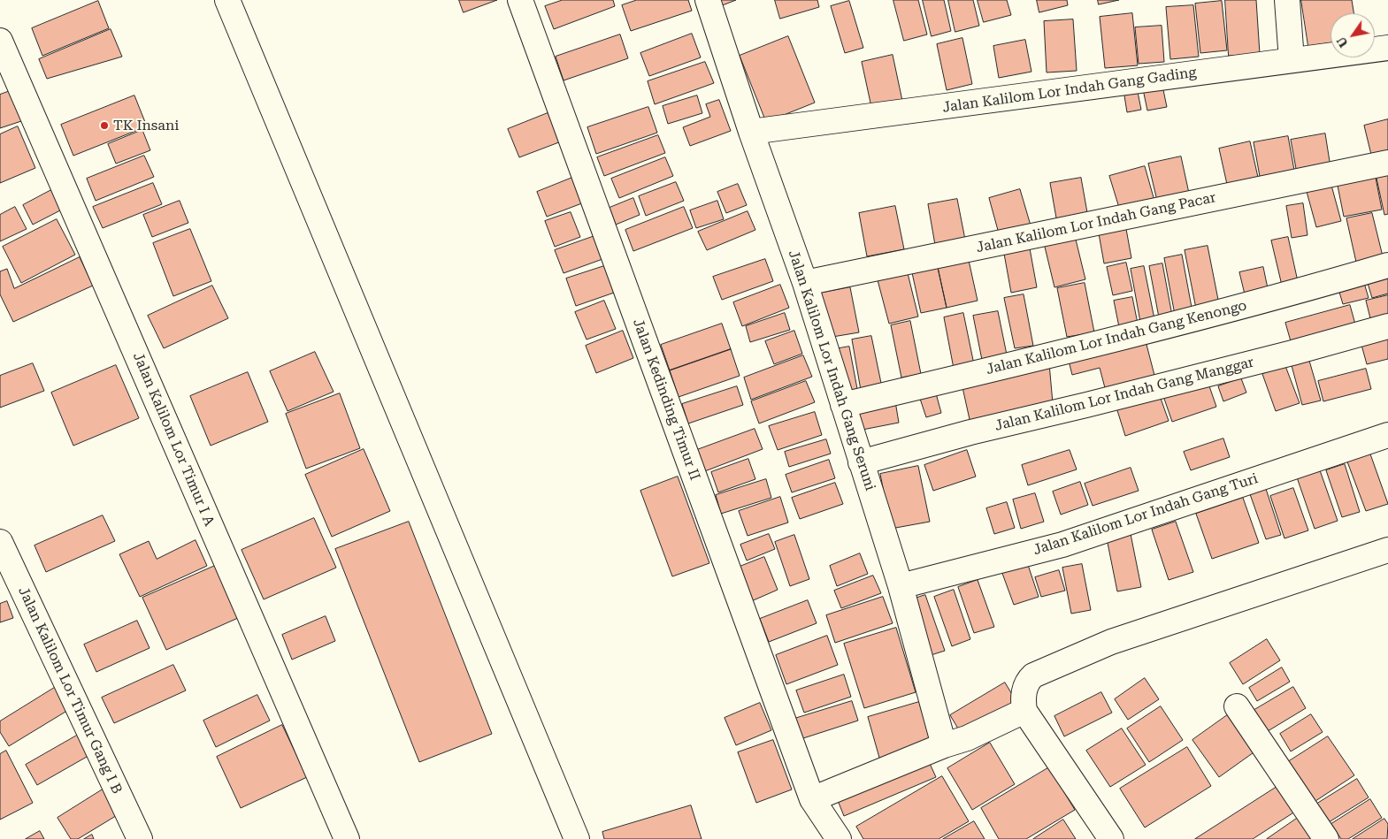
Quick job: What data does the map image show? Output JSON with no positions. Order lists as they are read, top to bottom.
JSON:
{
  "streets": {
    "street": [
      "Jalan Kalilom Lor Indah Gang Gading",
      "Jalan Kalilom Lor Indah Gang Pacar",
      "Jalan Kalilom Lor Indah Gang Kenongo",
      "Jalan Kalilom Lor Indah Gang Seruni",
      "Jalan Kalilom Lor Indah Gang Manggar",
      "Jalan Kedinding Timur II",
      "Jalan Kalilom Lor Timur I A",
      "Jalan Kalilom Lor Indah Gang Turi",
      "Jalan Kalilom Lor Timur Gang I B"
    ]
  },
  "crossings": [
    ["Jalan Kalilom Lor Indah Gang Gading", "Jalan Kalilom Lor Indah Gang Seruni"],
    ["Jalan Kalilom Lor Indah Gang Pacar", "Jalan Kalilom Lor Indah Gang Seruni"],
    ["Jalan Kalilom Lor Indah Gang Kenongo", "Jalan Kalilom Lor Indah Gang Seruni"],
    ["Jalan Kalilom Lor Indah Gang Seruni", "Jalan Kalilom Lor Indah Gang Manggar"],
    ["Jalan Kalilom Lor Indah Gang Seruni", "Jalan Kalilom Lor Indah Gang Turi"]
  ],
  "places": ["TK Insani"],
  "north": "bottom left"
}
